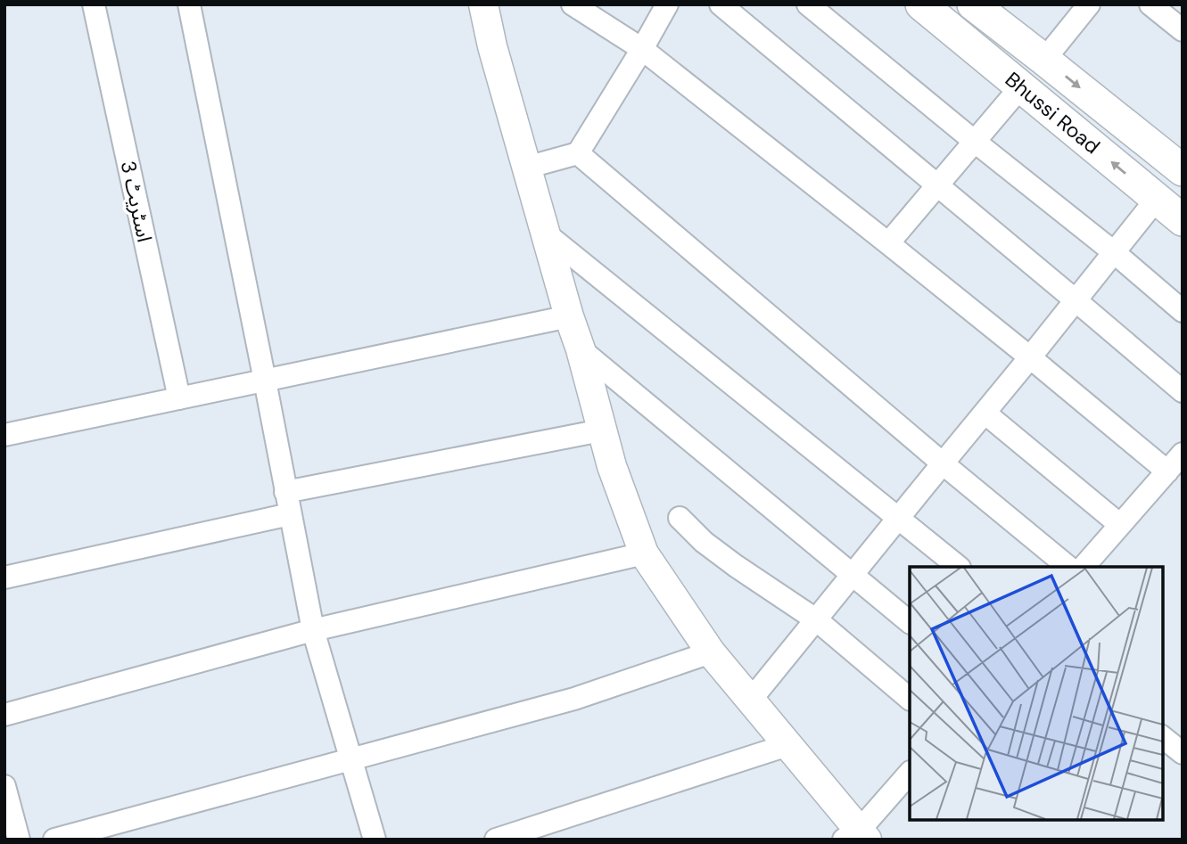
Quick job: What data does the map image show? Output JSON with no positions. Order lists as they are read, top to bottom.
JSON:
{
  "streets": {
    "main road": ["Bhussi Road"],
    "street": ["اسٹریٹ 3"]
  }
}
